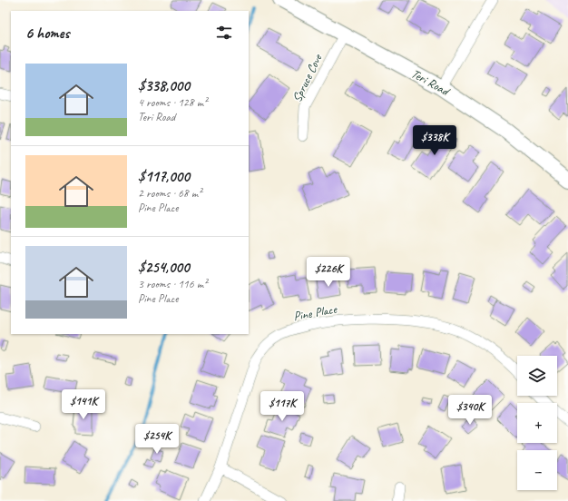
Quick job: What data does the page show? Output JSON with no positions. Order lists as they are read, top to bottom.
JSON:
{
  "streets": {
    "street": ["Spruce Cove", "Teri Road", "Pine Place"]
  },
  "crossings": [
    ["Spruce Cove", "Teri Road"]
  ],
  "page": {
    "heading": "6 homes",
    "list": [
      {
        "name": "$338,000",
        "note": "4 rooms · 128 m² · Teri Road"
      },
      {
        "name": "$117,000",
        "note": "2 rooms · 68 m² · Pine Place"
      },
      {
        "name": "$254,000",
        "note": "3 rooms · 116 m² · Pine Place"
      }
    ],
    "price": [
      "$338K",
      "$226K",
      "$141K",
      "$117K",
      "$340K",
      "$254K"
    ],
    "map_buttons": ["+", "−"]
  }
}
